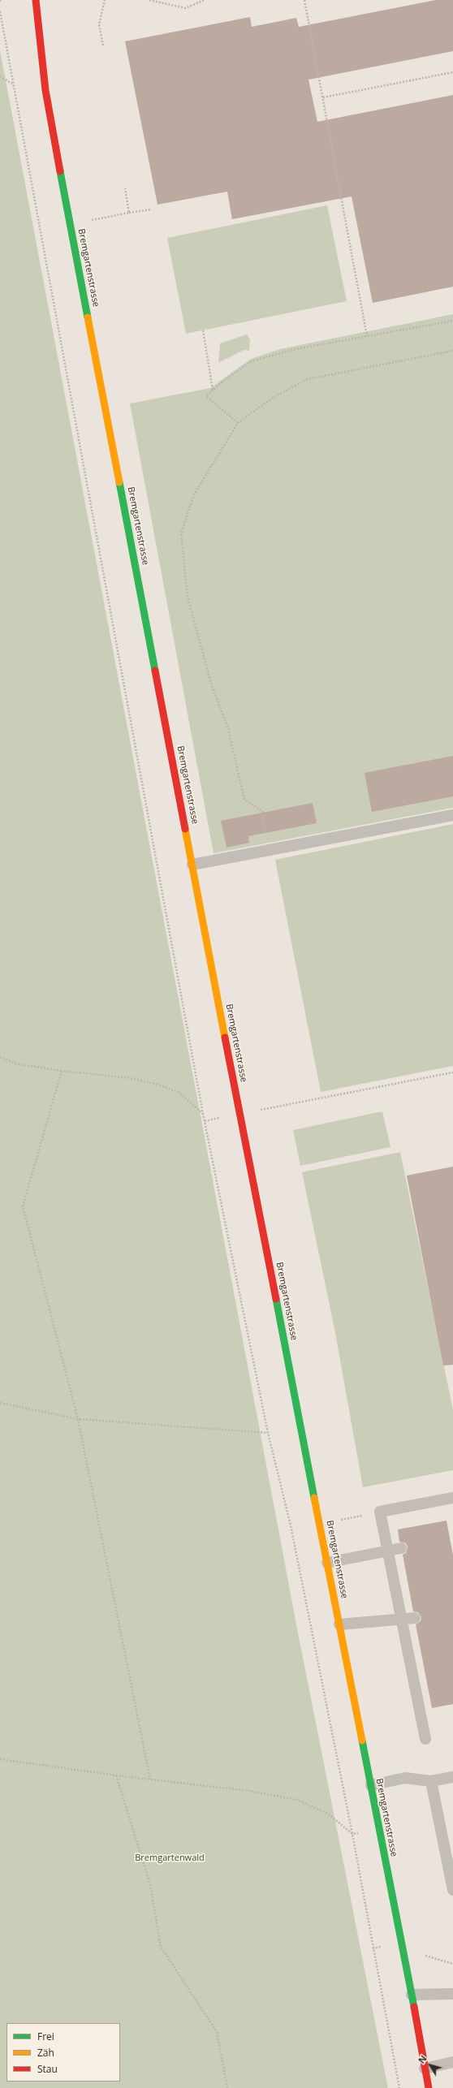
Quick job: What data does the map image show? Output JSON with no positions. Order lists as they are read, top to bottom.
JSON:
{
  "streets": {
    "main road": ["Bremgartenstrasse"]
  },
  "parks": ["Bremgartenwald"],
  "legend": ["Frei", "Zäh", "Stau"],
  "north": "top left"
}
